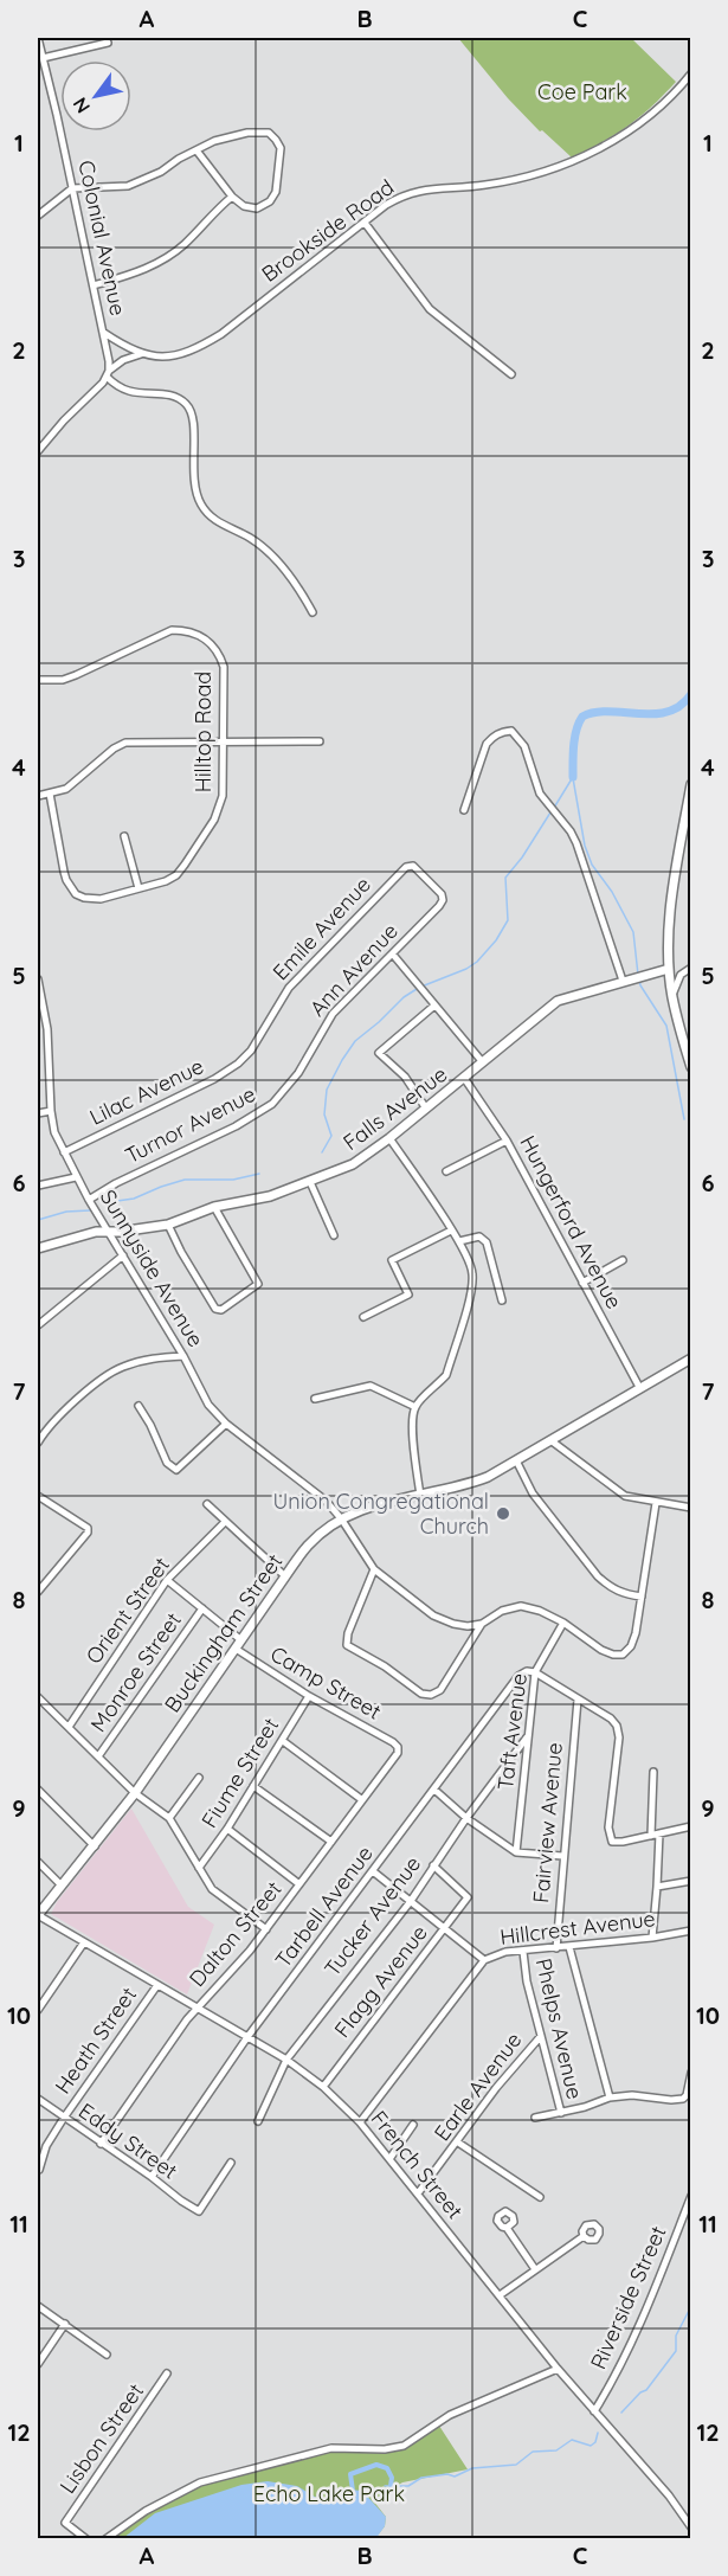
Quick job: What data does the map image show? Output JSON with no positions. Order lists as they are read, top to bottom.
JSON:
{
  "streets": {
    "main road": ["Falls Avenue", "Buckingham Street"],
    "street": [
      "Brookside Road",
      "Colonial Avenue",
      "Hilltop Road",
      "Emile Avenue",
      "Ann Avenue",
      "Lilac Avenue",
      "Turnor Avenue",
      "Hungerford Avenue",
      "Sunnyside Avenue",
      "Orient Street",
      "Monroe Street",
      "Camp Street",
      "Taft Avenue",
      "Fiume Street",
      "Fairview Avenue",
      "Tarbell Avenue",
      "Tucker Avenue",
      "Hillcrest Avenue",
      "Dalton Street",
      "Flagg Avenue",
      "Phelps Avenue",
      "Heath Street",
      "Earle Avenue",
      "Eddy Street",
      "French Street",
      "Riverside Street",
      "Lisbon Street"
    ]
  },
  "crossings": [
    ["Brookside Road", "Colonial Avenue"],
    ["Emile Avenue", "Ann Avenue"],
    ["Emile Avenue", "Lilac Avenue"],
    ["Ann Avenue", "Turnor Avenue"],
    ["Lilac Avenue", "Sunnyside Avenue"],
    ["Falls Avenue", "Hungerford Avenue"],
    ["Falls Avenue", "Sunnyside Avenue"],
    ["Turnor Avenue", "Sunnyside Avenue"],
    ["Hungerford Avenue", "Buckingham Street"],
    ["Sunnyside Avenue", "Buckingham Street"],
    ["Buckingham Street", "Camp Street"],
    ["Buckingham Street", "French Street"],
    ["Camp Street", "Fiume Street"],
    ["Camp Street", "Dalton Street"],
    ["Taft Avenue", "Tarbell Avenue"],
    ["Taft Avenue", "Tucker Avenue"],
    ["Fairview Avenue", "Hillcrest Avenue"],
    ["Tarbell Avenue", "Hillcrest Avenue"],
    ["Tarbell Avenue", "Eddy Street"],
    ["Tarbell Avenue", "French Street"],
    ["Tucker Avenue", "Hillcrest Avenue"],
    ["Tucker Avenue", "Flagg Avenue"],
    ["Tucker Avenue", "French Street"],
    ["Hillcrest Avenue", "Flagg Avenue"],
    ["Hillcrest Avenue", "Phelps Avenue"],
    ["Dalton Street", "Eddy Street"],
    ["Dalton Street", "French Street"],
    ["Flagg Avenue", "French Street"],
    ["Phelps Avenue", "Earle Avenue"],
    ["Heath Street", "Eddy Street"],
    ["Heath Street", "French Street"],
    ["Earle Avenue", "French Street"],
    ["French Street", "Riverside Street"]
  ],
  "parks": ["Coe Park", "Echo Lake Park"],
  "places": ["Union Congregational Church"],
  "north": "bottom left",
  "grid": {
    "columns": ["A", "B", "C"],
    "rows": [
      "1",
      "2",
      "3",
      "4",
      "5",
      "6",
      "7",
      "8",
      "9",
      "10",
      "11",
      "12"
    ]
  }
}
